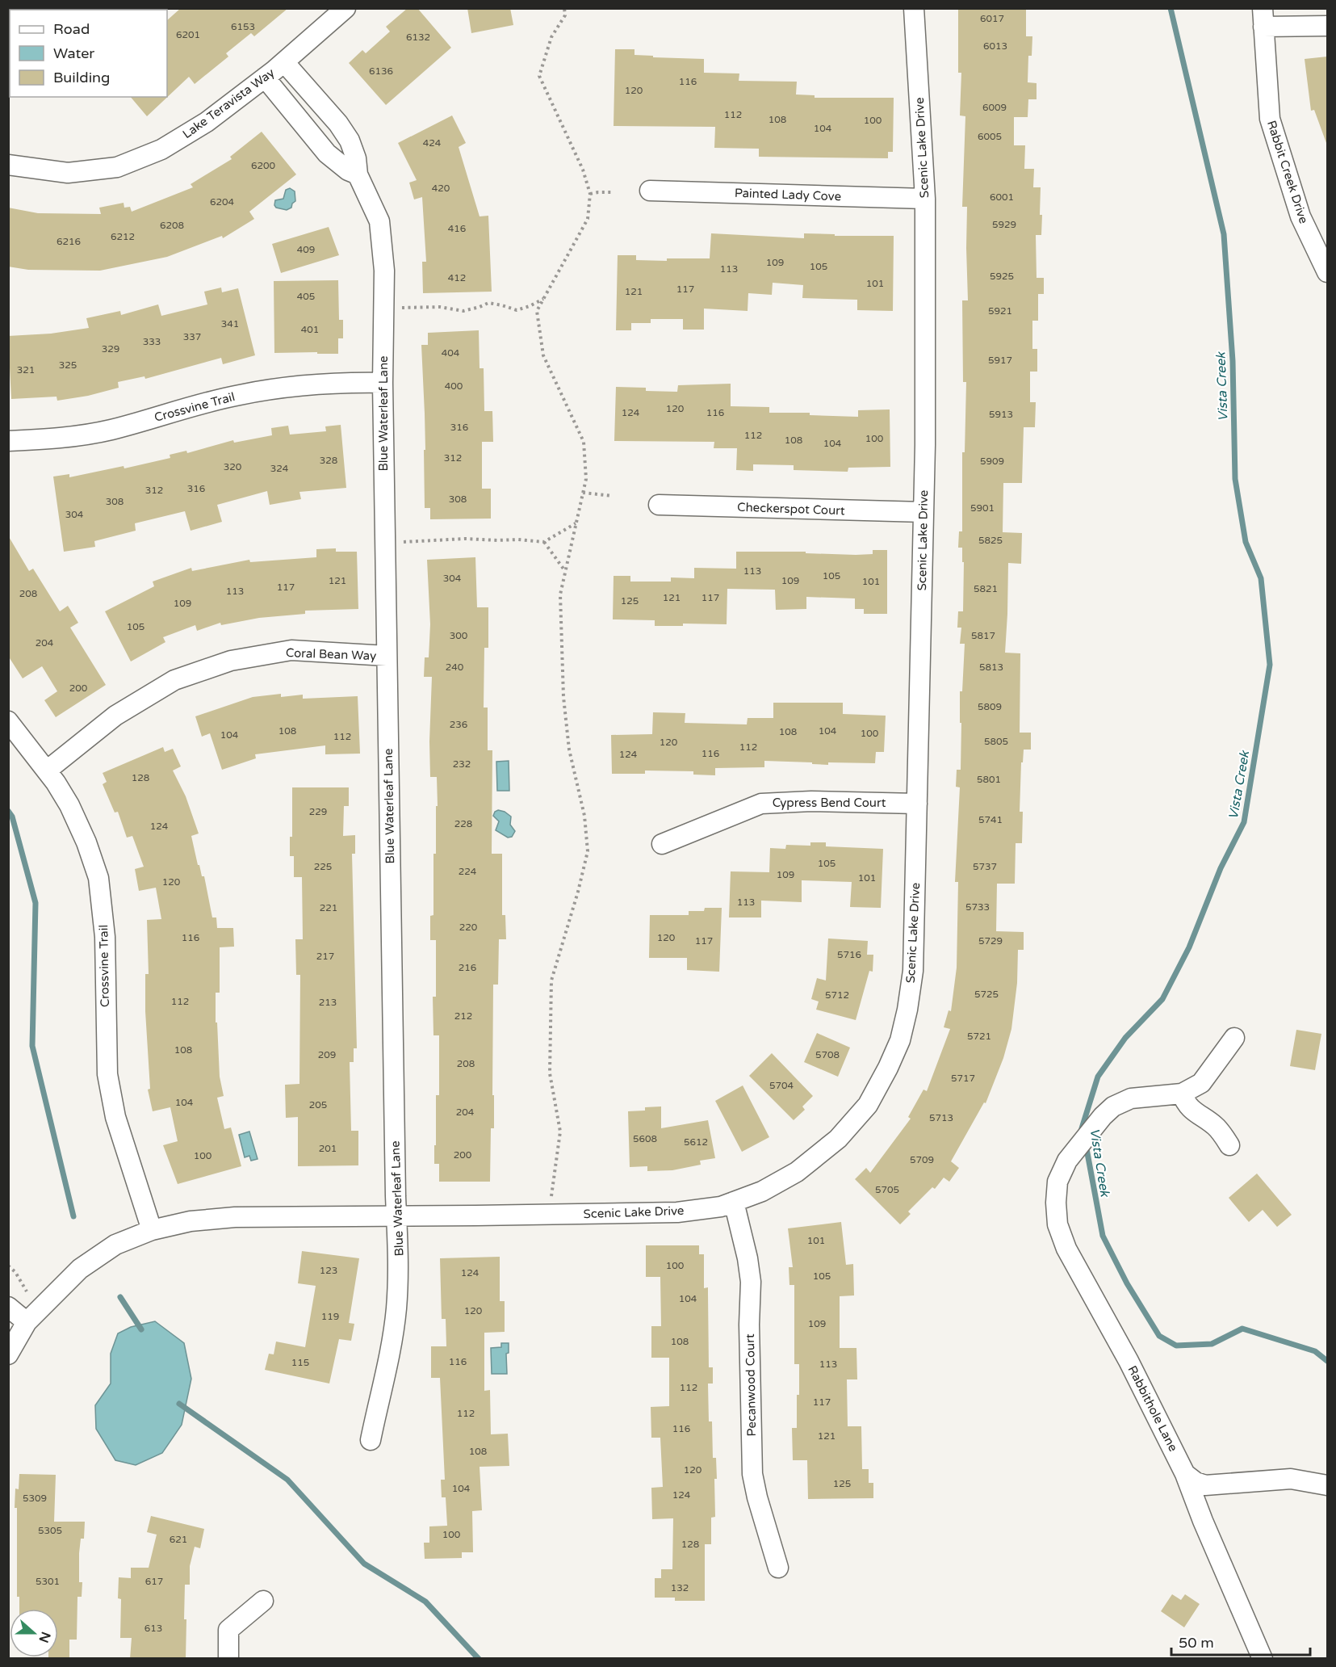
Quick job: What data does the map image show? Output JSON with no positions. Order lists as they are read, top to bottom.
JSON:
{
  "streets": {
    "street": [
      "Lake Teravista Way",
      "Scenic Lake Drive",
      "Rabbit Creek Drive",
      "Painted Lady Cove",
      "Crossvine Trail",
      "Blue Waterleaf Lane",
      "Checkerspot Court",
      "Coral Bean Way",
      "Cypress Bend Court",
      "Pecanwood Court",
      "Rabbithole Lane"
    ]
  },
  "crossings": [
    ["Lake Teravista Way", "Blue Waterleaf Lane"],
    ["Scenic Lake Drive", "Painted Lady Cove"],
    ["Scenic Lake Drive", "Crossvine Trail"],
    ["Scenic Lake Drive", "Blue Waterleaf Lane"],
    ["Scenic Lake Drive", "Checkerspot Court"],
    ["Scenic Lake Drive", "Cypress Bend Court"],
    ["Scenic Lake Drive", "Pecanwood Court"],
    ["Crossvine Trail", "Blue Waterleaf Lane"],
    ["Crossvine Trail", "Coral Bean Way"],
    ["Blue Waterleaf Lane", "Coral Bean Way"]
  ],
  "water": ["Vista Creek"],
  "house_numbers": [
    "6017",
    "6153",
    "6201",
    "6132",
    "6013",
    "6136",
    "116",
    "120",
    "6009",
    "112",
    "108",
    "100",
    "104",
    "6005",
    "424",
    "6200",
    "420",
    "6001",
    "6204",
    "5929",
    "6208",
    "416",
    "6212",
    "6216",
    "409",
    "109",
    "105",
    "113",
    "5925",
    "412",
    "101",
    "117",
    "121",
    "405",
    "5921",
    "341",
    "401",
    "337",
    "333",
    "329",
    "404",
    "5917",
    "325",
    "321",
    "400",
    "120",
    "124",
    "116",
    "5913",
    "316",
    "112",
    "100",
    "108",
    "104",
    "312",
    "328",
    "5909",
    "320",
    "324",
    "316",
    "312",
    "308",
    "308",
    "5901",
    "304",
    "5825",
    "113",
    "105",
    "304",
    "121",
    "109",
    "101",
    "117",
    "5821",
    "113",
    "208",
    "121",
    "117",
    "125",
    "109",
    "105",
    "300",
    "5817",
    "204",
    "240",
    "5813",
    "200",
    "5809",
    "236",
    "108",
    "104",
    "108",
    "100",
    "104",
    "112",
    "5805",
    "120",
    "112",
    "116",
    "124",
    "232",
    "128",
    "5801",
    "229",
    "5741",
    "228",
    "124",
    "105",
    "225",
    "5737",
    "224",
    "109",
    "101",
    "120",
    "113",
    "5733",
    "221",
    "220",
    "116",
    "120",
    "117",
    "5729",
    "5716",
    "217",
    "216",
    "5725",
    "5712",
    "112",
    "213",
    "212",
    "5721",
    "108",
    "209",
    "5708",
    "208",
    "5717",
    "5704",
    "104",
    "205",
    "204",
    "5713",
    "5608",
    "5612",
    "201",
    "200",
    "100",
    "5709",
    "5705",
    "101",
    "100",
    "123",
    "124",
    "105",
    "104",
    "120",
    "119",
    "109",
    "108",
    "116",
    "115",
    "113",
    "112",
    "117",
    "112",
    "116",
    "121",
    "108",
    "120",
    "125",
    "104",
    "124",
    "5309",
    "5305",
    "100",
    "621",
    "128",
    "5301",
    "617",
    "132",
    "613"
  ],
  "legend": ["Road", "Water", "Building"],
  "scale_bar": "50 m",
  "north": "right"
}
